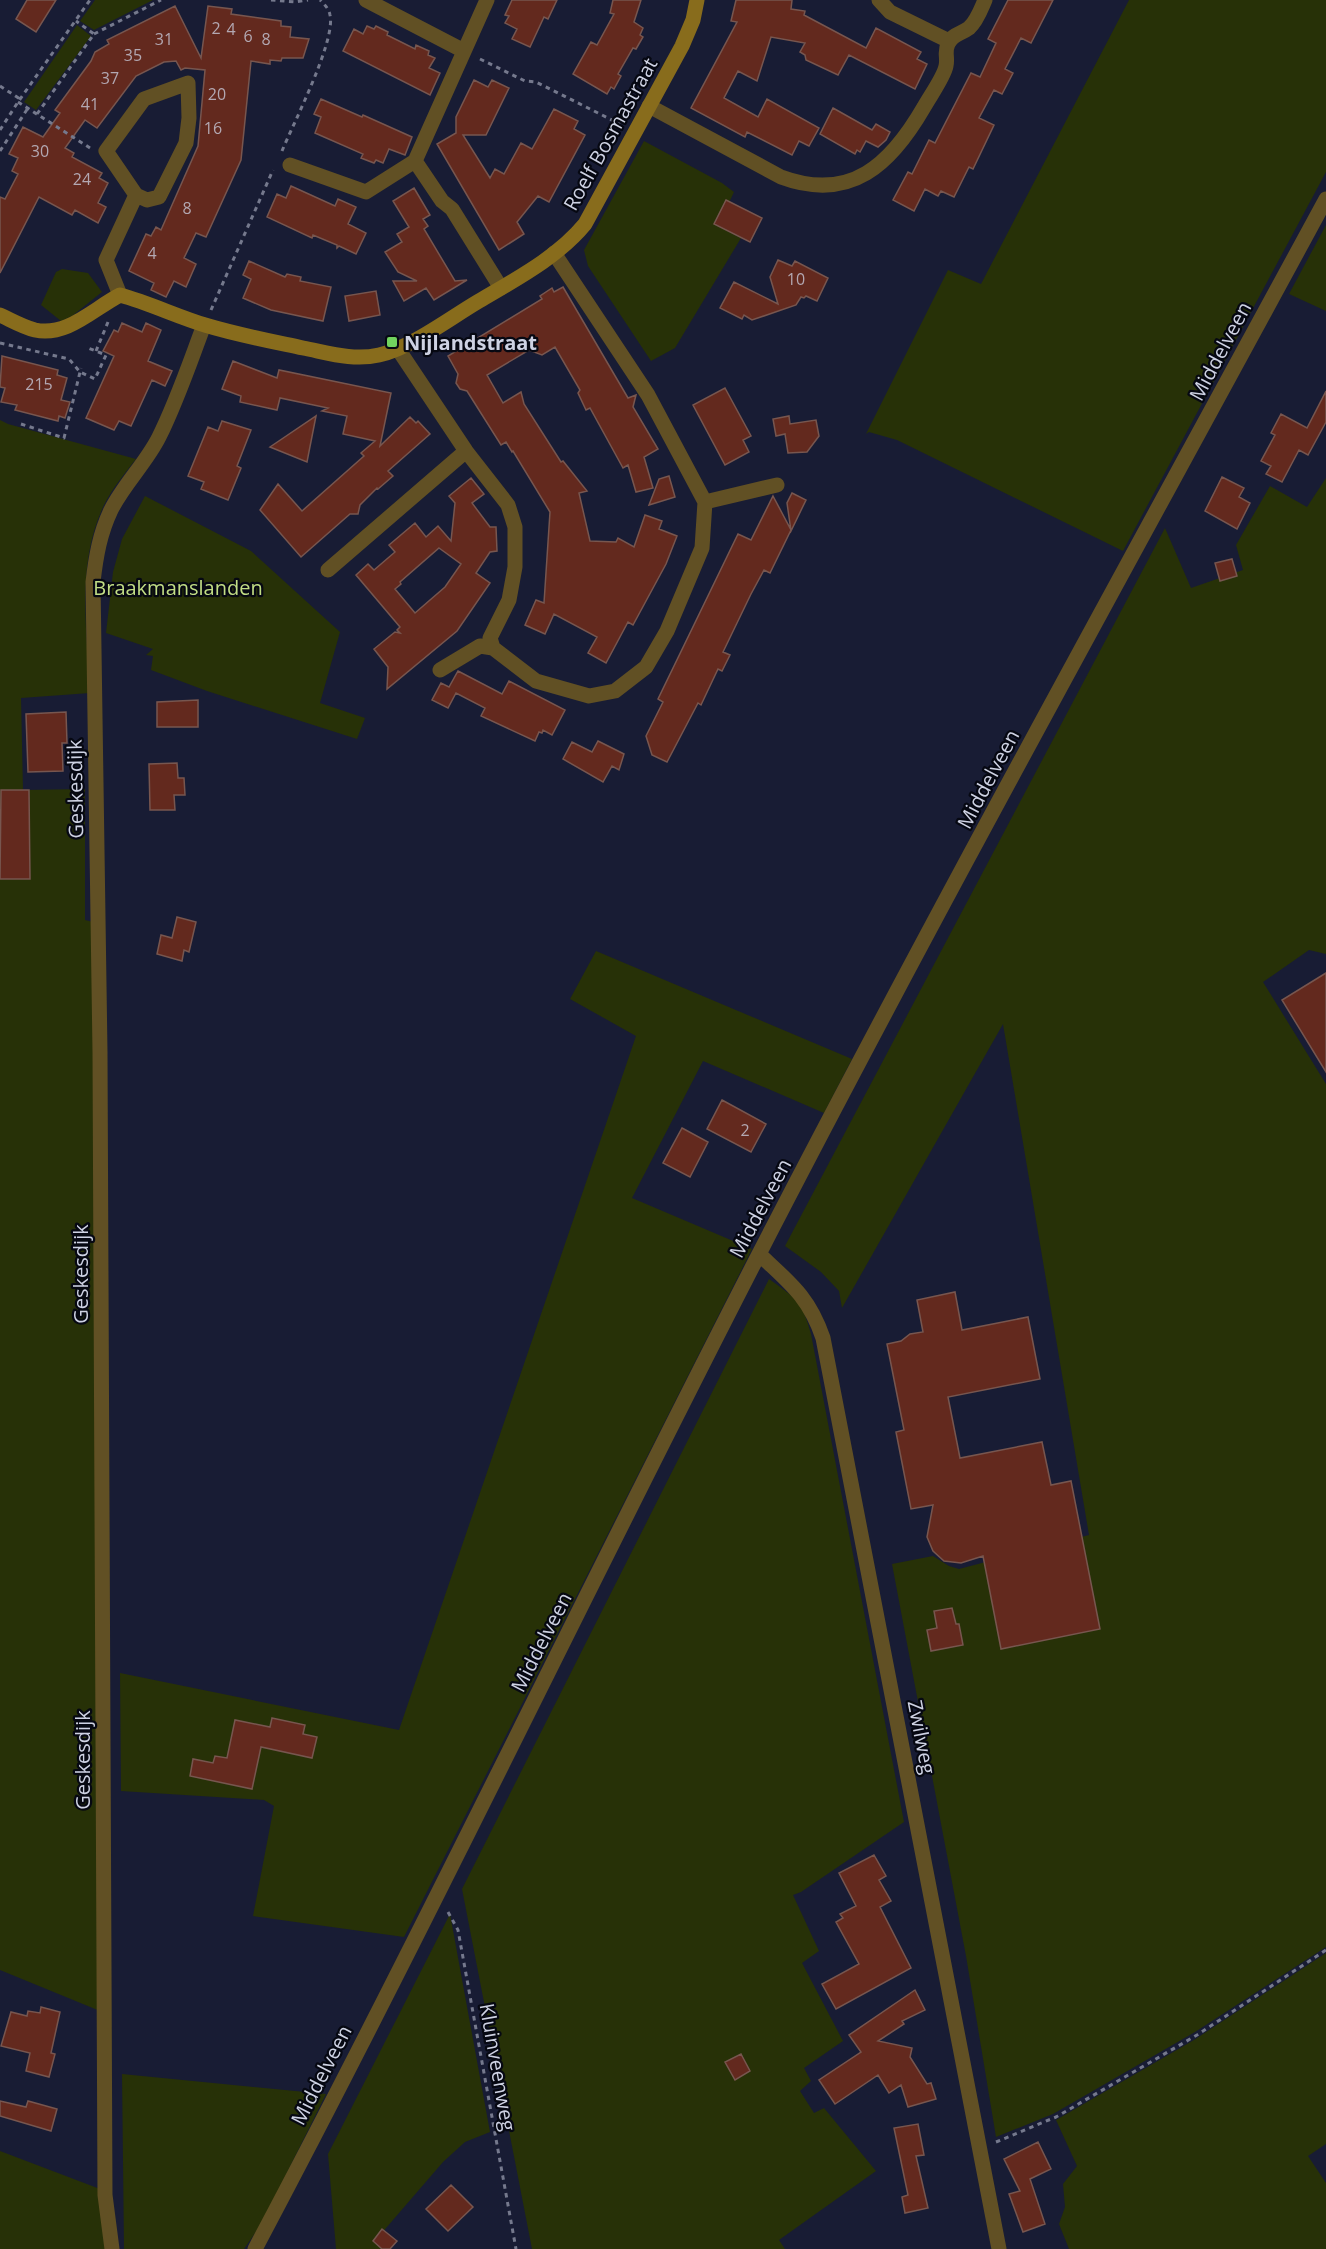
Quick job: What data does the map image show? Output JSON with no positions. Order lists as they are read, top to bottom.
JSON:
{
  "streets": {
    "street": [
      "Roelf Bosmastraat",
      "Middelveen",
      "Geskesdijk",
      "Zwilweg"
    ],
    "path": ["Kluinveenweg"]
  },
  "crossings": [
    ["Roelf Bosmastraat", "Geskesdijk"],
    ["Middelveen", "Zwilweg"],
    ["Middelveen", "Kluinveenweg"]
  ],
  "parks": ["Braakmanslanden"],
  "places": {
    "transit": ["Nijlandstraat"]
  },
  "house_numbers": [
    "2",
    "4",
    "6",
    "31",
    "8",
    "35",
    "37",
    "20",
    "41",
    "16",
    "30",
    "24",
    "8",
    "4",
    "10",
    "215",
    "2"
  ]
}
